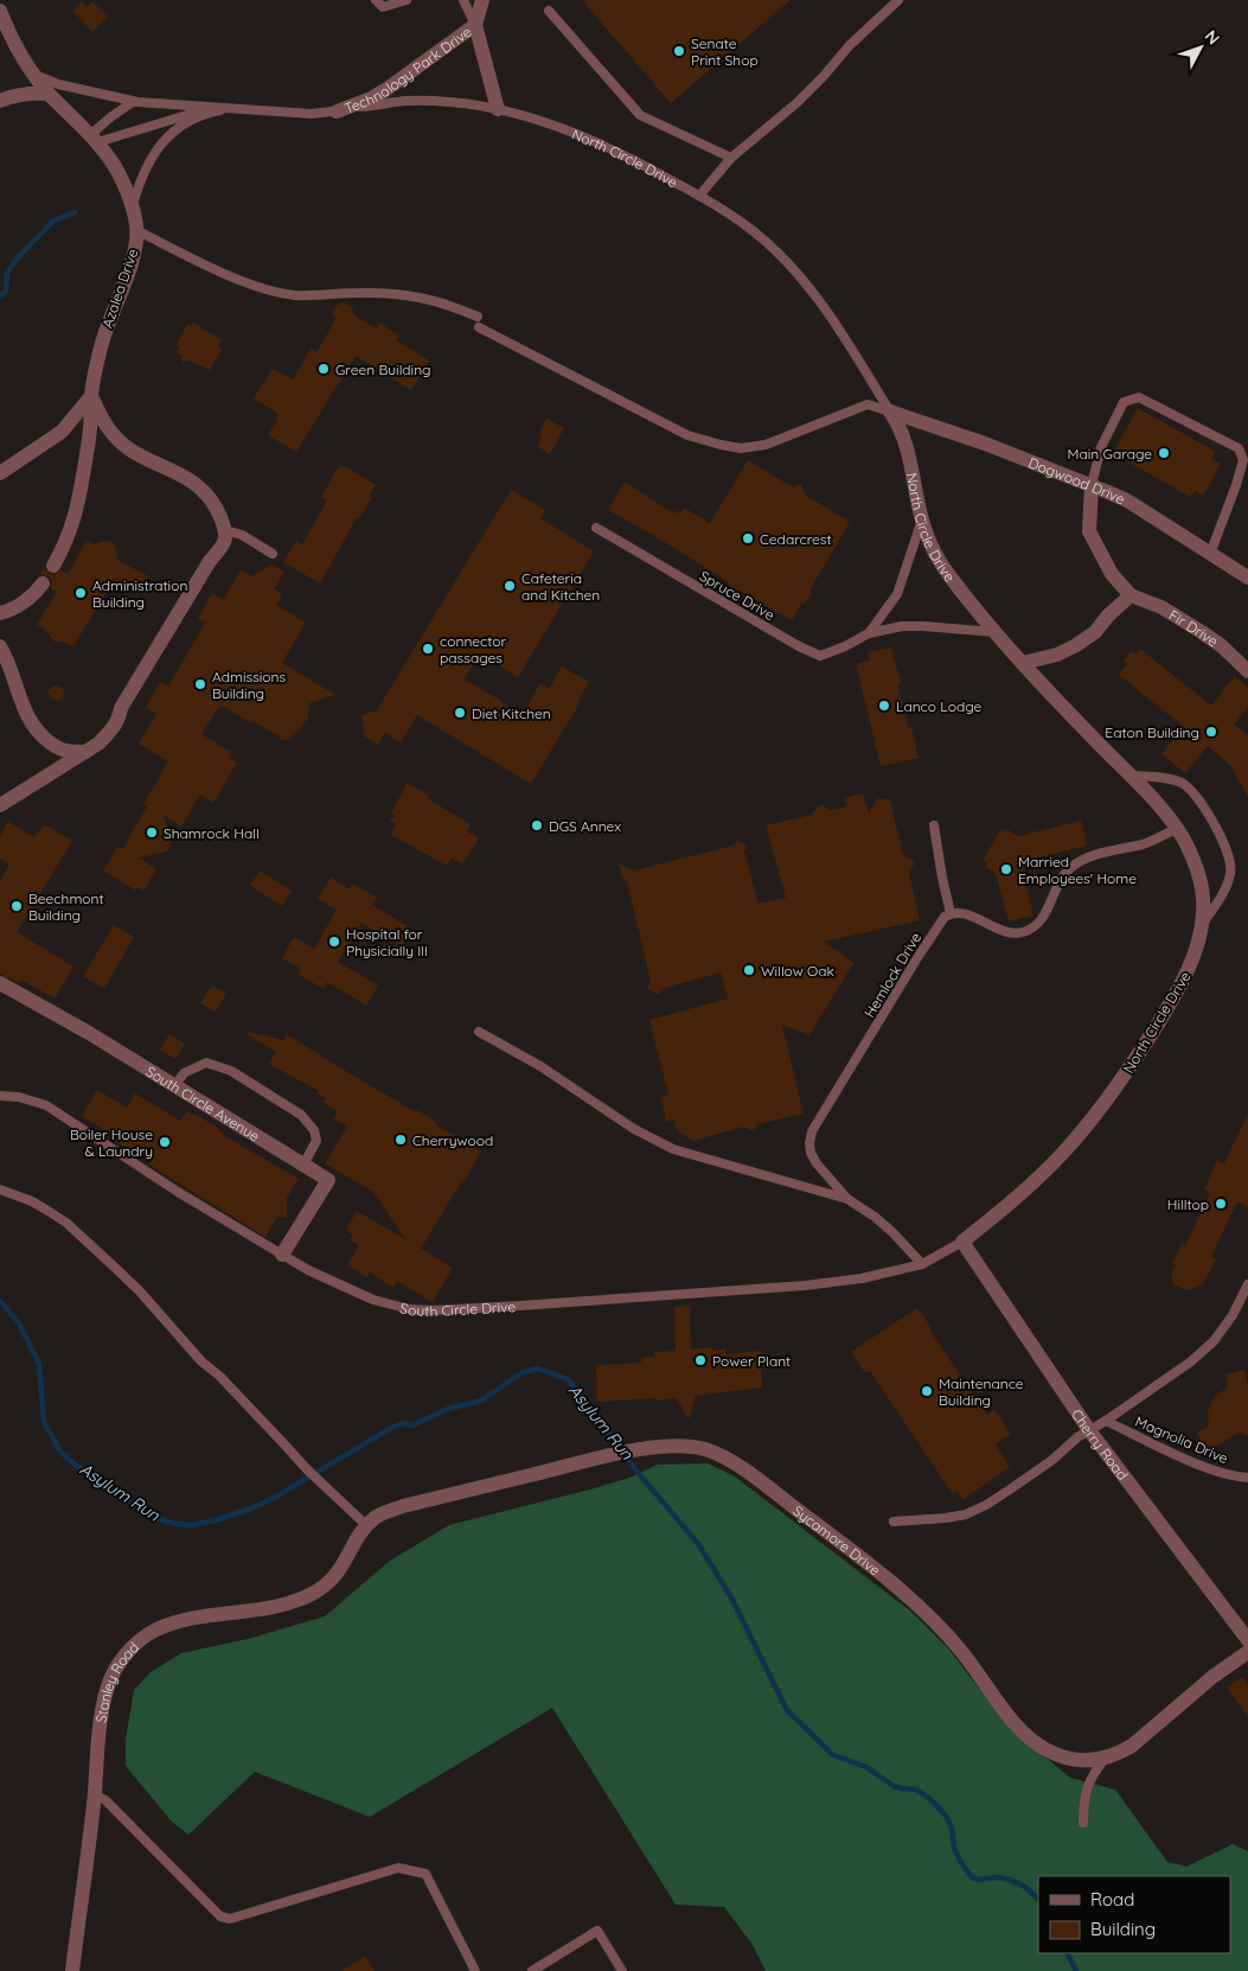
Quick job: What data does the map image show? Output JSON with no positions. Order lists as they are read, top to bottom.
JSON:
{
  "streets": {
    "street": [
      "Technology Park Drive",
      "North Circle Drive",
      "Azalea Drive",
      "Dogwood Drive",
      "Fir Drive",
      "South Circle Avenue",
      "Cherry Road",
      "Sycamore Drive",
      "Stanley Road"
    ],
    "lane": [
      "Spruce Drive",
      "Hemlock Drive",
      "South Circle Drive",
      "Magnolia Drive"
    ]
  },
  "crossings": [
    ["Technology Park Drive", "North Circle Drive"],
    ["North Circle Drive", "Dogwood Drive"],
    ["North Circle Drive", "Spruce Drive"],
    ["North Circle Drive", "South Circle Drive"],
    ["North Circle Drive", "Cherry Road"],
    ["Dogwood Drive", "Fir Drive"],
    ["Hemlock Drive", "South Circle Drive"],
    ["South Circle Avenue", "South Circle Drive"],
    ["South Circle Drive", "Cherry Road"],
    ["Sycamore Drive", "Stanley Road"]
  ],
  "water": ["Asylum Run"],
  "places": [
    "Senate Print Shop",
    "Green Building",
    "Main Garage",
    "Cedarcrest",
    "Cafeteria and Kitchen",
    "Administration Building",
    "connector passages",
    "Admissions Building",
    "Lanco Lodge",
    "Diet Kitchen",
    "Eaton Building",
    "DGS Annex",
    "Shamrock Hall",
    "Married Employees' Home",
    "Beechmont Building",
    "Hospital for Physicially Ill",
    "Willow Oak",
    "Cherrywood",
    "Boiler House & Laundry",
    "Hilltop",
    "Power Plant",
    "Maintenance Building"
  ],
  "legend": ["Road", "Building"],
  "north": "top right"
}
